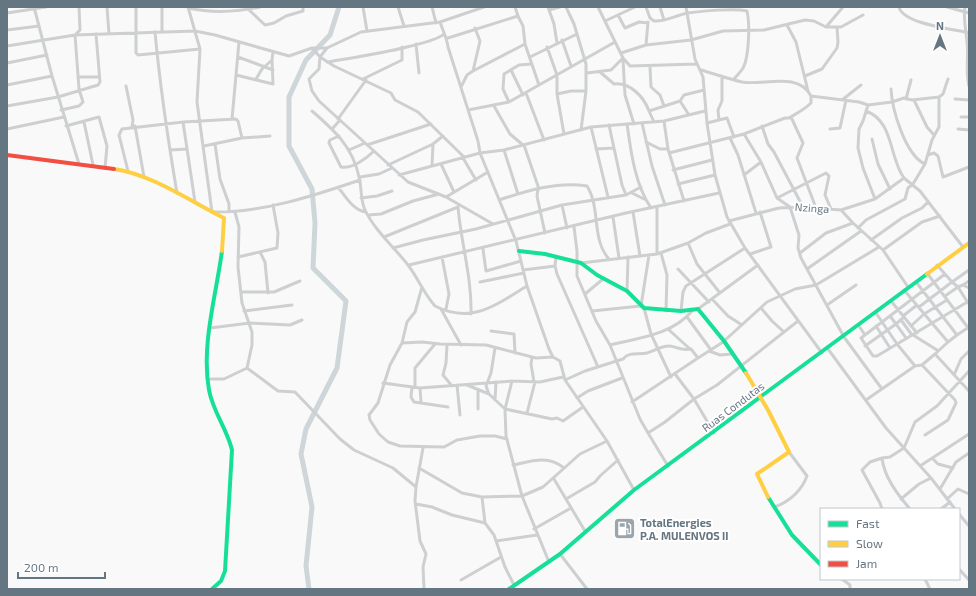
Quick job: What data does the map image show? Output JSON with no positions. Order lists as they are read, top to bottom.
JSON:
{
  "streets": {
    "street": ["Nzinga", "Ruas Condutas"]
  },
  "crossings": [
    ["Nzinga", "Ruas Condutas"]
  ],
  "places": {
    "fuel station": ["TotalEnergies P.A. MULENVOS II"]
  },
  "legend": ["Fast", "Slow", "Jam"],
  "scale_bar": "200 m",
  "north": "top"
}
